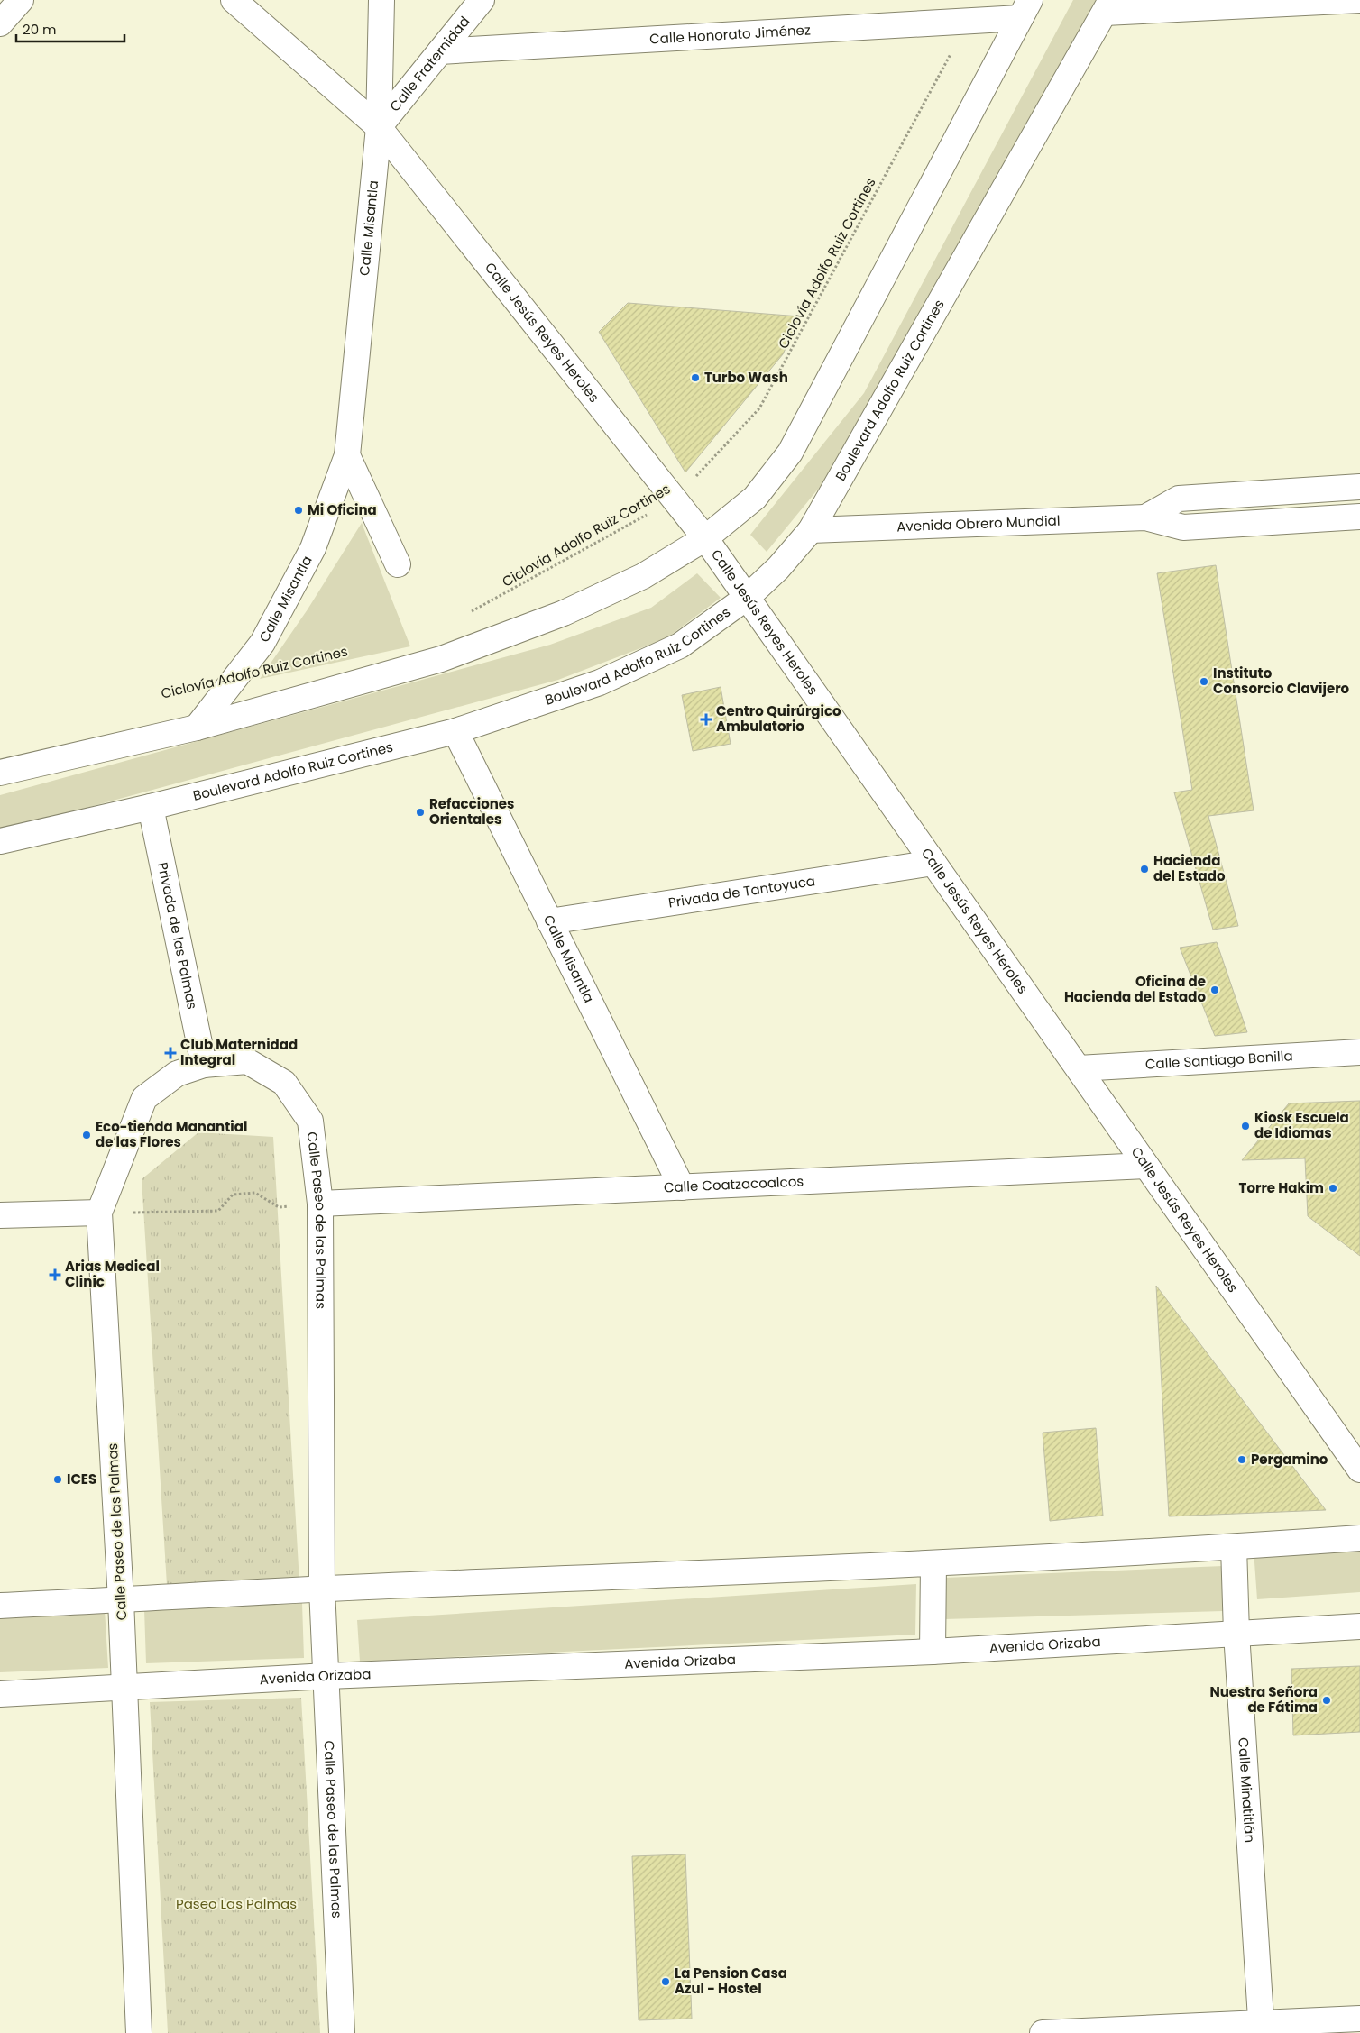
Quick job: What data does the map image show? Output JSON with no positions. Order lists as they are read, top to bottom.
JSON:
{
  "streets": {
    "street": [
      "Calle Honorato Jiménez",
      "Calle Fraternidad",
      "Calle Misantla",
      "Calle Jesús Reyes Heroles",
      "Boulevard Adolfo Ruiz Cortines",
      "Avenida Obrero Mundial",
      "Privada de Tantoyuca",
      "Privada de las Palmas",
      "Calle Santiago Bonilla",
      "Calle Coatzacoalcos",
      "Calle Paseo de las Palmas",
      "Avenida Orizaba",
      "Calle Minatitlán"
    ],
    "path": ["Ciclovía Adolfo Ruiz Cortines"]
  },
  "crossings": [
    ["Calle Honorato Jiménez", "Calle Fraternidad"],
    ["Calle Honorato Jiménez", "Ciclovía Adolfo Ruiz Cortines"],
    ["Calle Fraternidad", "Calle Misantla"],
    ["Calle Fraternidad", "Calle Jesús Reyes Heroles"],
    ["Calle Misantla", "Calle Jesús Reyes Heroles"],
    ["Calle Misantla", "Boulevard Adolfo Ruiz Cortines"],
    ["Calle Misantla", "Privada de Tantoyuca"],
    ["Calle Misantla", "Calle Coatzacoalcos"],
    ["Ciclovía Adolfo Ruiz Cortines", "Calle Jesús Reyes Heroles"],
    ["Calle Jesús Reyes Heroles", "Boulevard Adolfo Ruiz Cortines"],
    ["Calle Jesús Reyes Heroles", "Privada de Tantoyuca"],
    ["Calle Jesús Reyes Heroles", "Calle Santiago Bonilla"],
    ["Calle Jesús Reyes Heroles", "Calle Coatzacoalcos"],
    ["Boulevard Adolfo Ruiz Cortines", "Avenida Obrero Mundial"],
    ["Boulevard Adolfo Ruiz Cortines", "Privada de las Palmas"],
    ["Privada de las Palmas", "Calle Paseo de las Palmas"],
    ["Calle Coatzacoalcos", "Calle Paseo de las Palmas"],
    ["Calle Paseo de las Palmas", "Avenida Orizaba"],
    ["Avenida Orizaba", "Calle Minatitlán"]
  ],
  "parks": ["Paseo Las Palmas"],
  "places": {
    "other": [
      "Turbo Wash",
      "Mi Oficina",
      "Instituto Consorcio Clavijero",
      "Refacciones Orientales",
      "Hacienda del Estado",
      "Oficina de Hacienda del Estado",
      "Kiosk Escuela de Idiomas",
      "Eco-tienda Manantial de las Flores",
      "Torre Hakim",
      "Pergamino",
      "ICES",
      "Nuestra Señora de Fátima",
      "La Pension Casa Azul - Hostel"
    ],
    "health": ["Centro Quirúrgico Ambulatorio", "Club Maternidad Integral", "Arias Medical Clinic"]
  },
  "scale_bar": "20 m"
}
